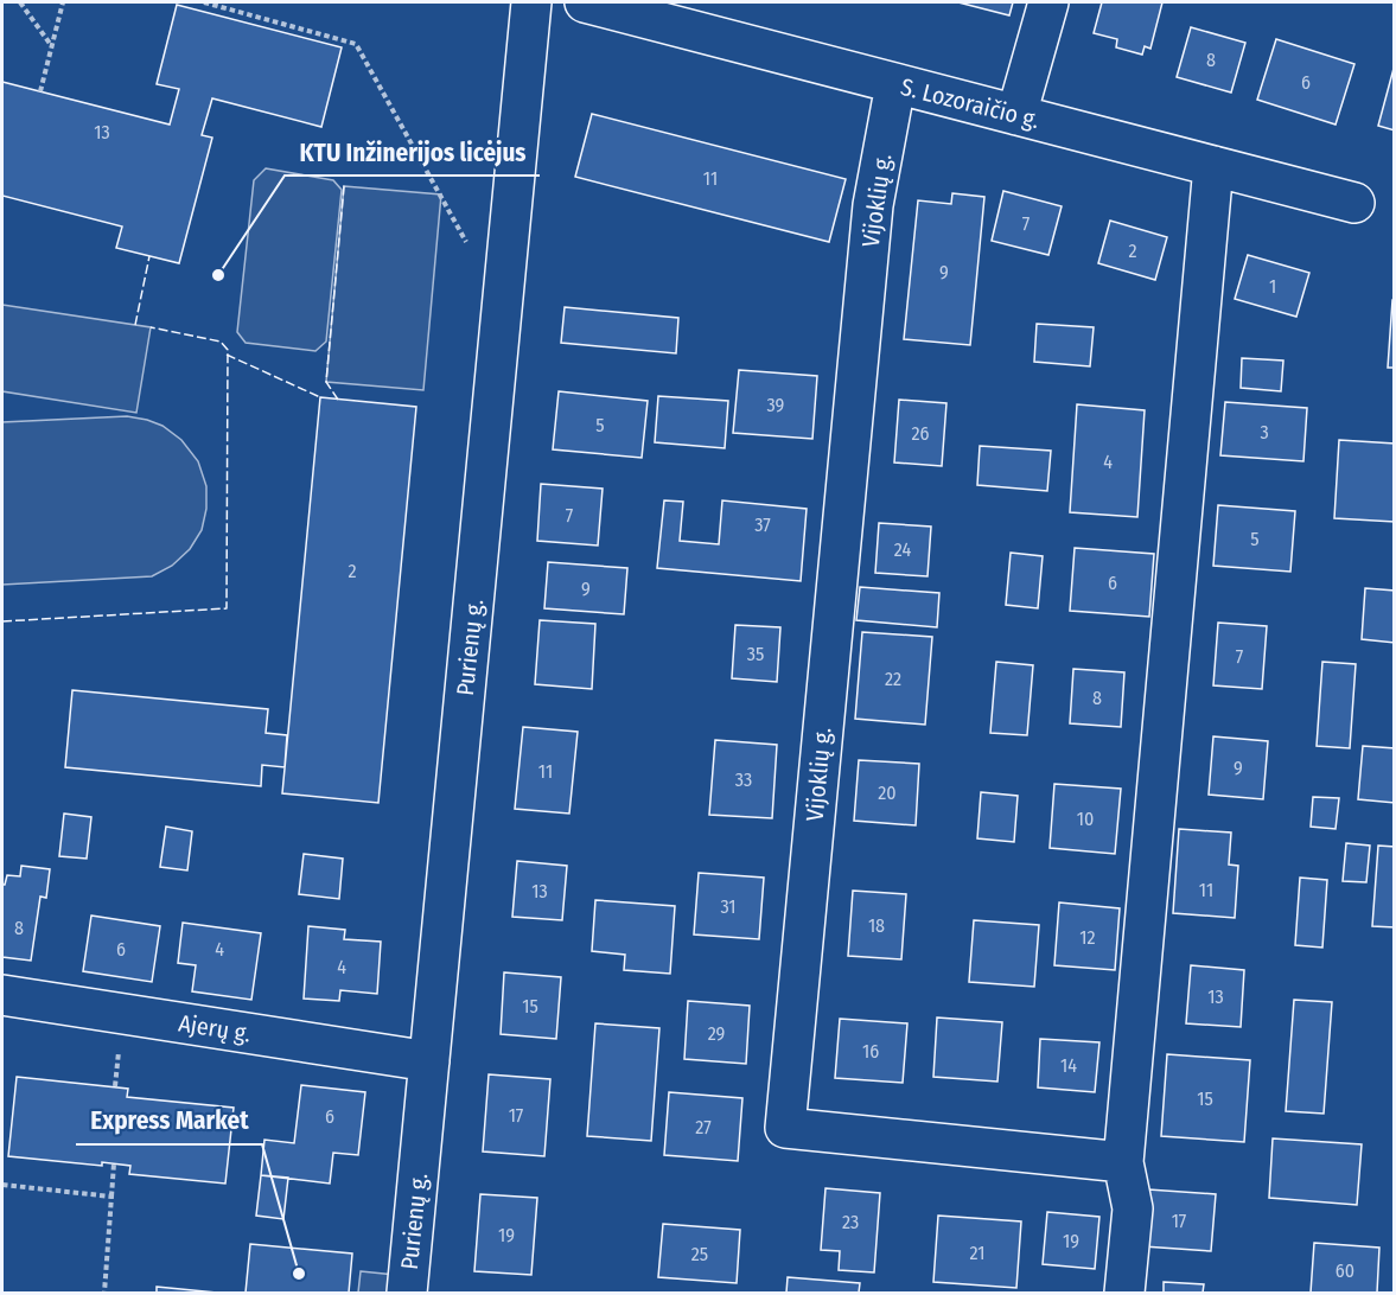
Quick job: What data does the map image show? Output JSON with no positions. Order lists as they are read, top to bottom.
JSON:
{
  "streets": {
    "street": [
      "S. Lozoraičio g.",
      "Vijoklių g.",
      "Purienų g.",
      "Ajerų g."
    ]
  },
  "crossings": [
    ["S. Lozoraičio g.", "Vijoklių g."],
    ["Purienų g.", "Ajerų g."]
  ],
  "places": ["KTU Inžinerijos licėjus", "Express Market"],
  "house_numbers": [
    "8",
    "6",
    "13",
    "11",
    "7",
    "2",
    "9",
    "1",
    "39",
    "5",
    "3",
    "26",
    "4",
    "7",
    "37",
    "5",
    "24",
    "2",
    "6",
    "9",
    "35",
    "7",
    "22",
    "8",
    "9",
    "11",
    "33",
    "20",
    "10",
    "11",
    "13",
    "31",
    "18",
    "8",
    "12",
    "6",
    "4",
    "4",
    "13",
    "15",
    "29",
    "16",
    "14",
    "15",
    "17",
    "6",
    "27",
    "17",
    "23",
    "19",
    "19",
    "21",
    "25",
    "60"
  ]
}
